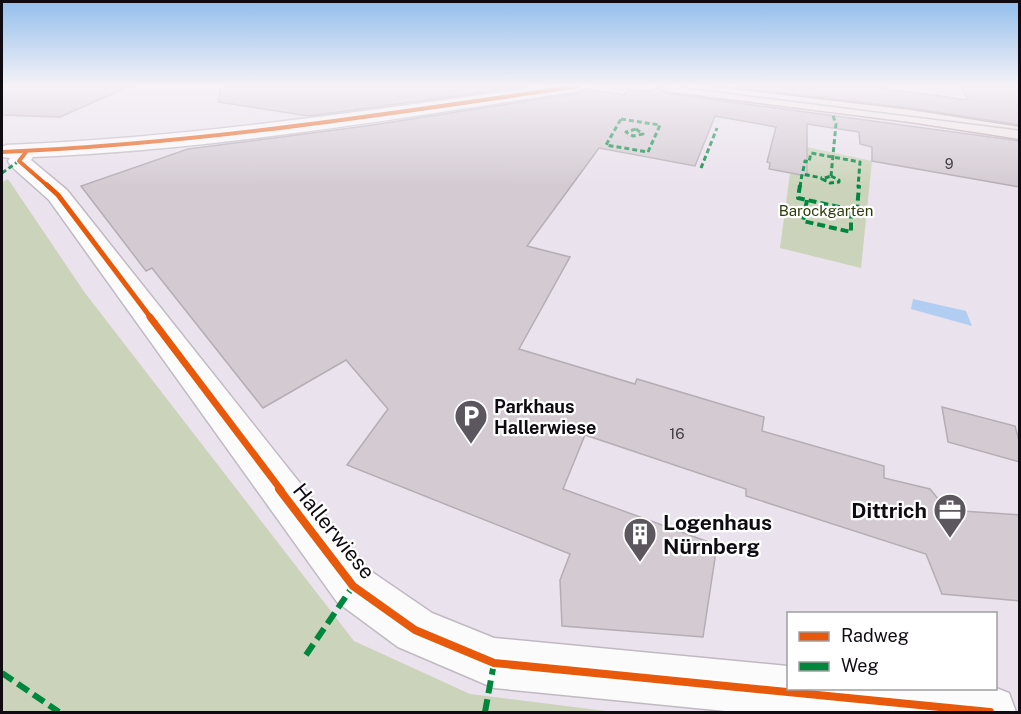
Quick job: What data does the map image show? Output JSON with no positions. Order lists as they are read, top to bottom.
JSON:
{
  "streets": {
    "street": ["Hallerwiese"]
  },
  "parks": ["Barockgarten"],
  "places": {
    "parking": ["Parkhaus Hallerwiese"],
    "office": ["Dittrich"],
    "building": ["Logenhaus Nürnberg"]
  },
  "house_numbers": ["9", "16"],
  "legend": ["Radweg", "Weg"]
}
